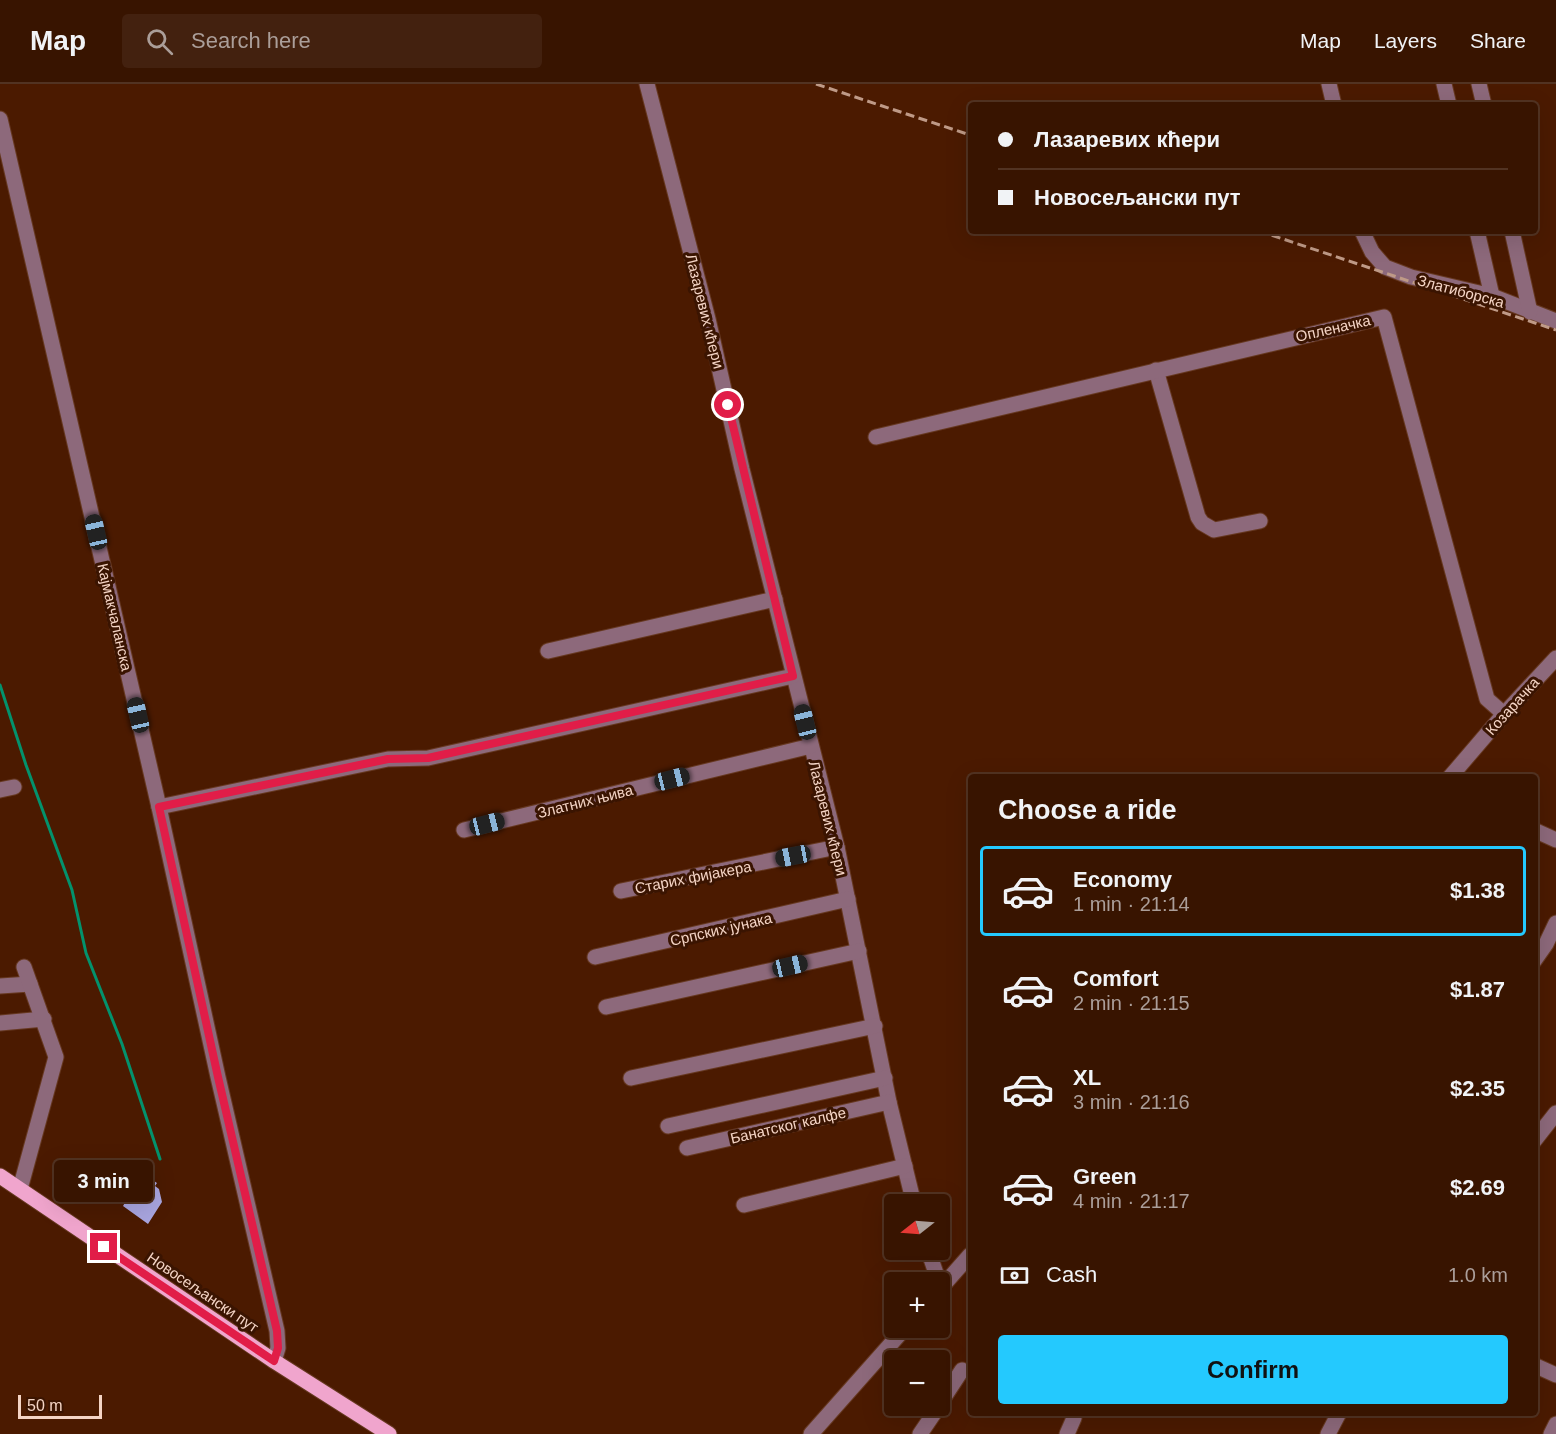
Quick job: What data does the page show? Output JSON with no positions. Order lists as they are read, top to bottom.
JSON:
{
  "streets": {
    "main road": ["Новосељански пут"],
    "street": [
      "Златиборска",
      "Лазаревих кћери",
      "Опленачка",
      "Кајмакчаланска",
      "Козарачка",
      "Златних њива",
      "Старих фијакера",
      "Српских јунака",
      "Банатског калфе"
    ]
  },
  "crossings": [
    ["Лазаревих кћери", "Златних њива"],
    ["Лазаревих кћери", "Старих фијакера"],
    ["Лазаревих кћери", "Српских јунака"],
    ["Лазаревих кћери", "Банатског калфе"],
    ["Опленачка", "Козарачка"],
    ["Кајмакчаланска", "Новосељански пут"]
  ],
  "scale_bar": "50 m",
  "north": "left",
  "page": {
    "header": "Map",
    "search": "Search here",
    "nav": ["Map", "Layers", "Share"],
    "banner": ["Лазаревих кћери", "Новосељански пут"],
    "heading": "Choose a ride",
    "list": [
      {
        "name": "Economy",
        "note": "1 min · 21:14",
        "value": "$1.38"
      },
      {
        "name": "Comfort",
        "note": "2 min · 21:15",
        "value": "$1.87"
      },
      {
        "name": "XL",
        "note": "3 min · 21:16",
        "value": "$2.35"
      },
      {
        "name": "Green",
        "note": "4 min · 21:17",
        "value": "$2.69"
      }
    ],
    "bubble": "3 min",
    "map_buttons": ["+", "−"],
    "pay": ["Cash", "1.0 km"],
    "buttons": "Confirm",
    "scale": "50 m"
  }
}
